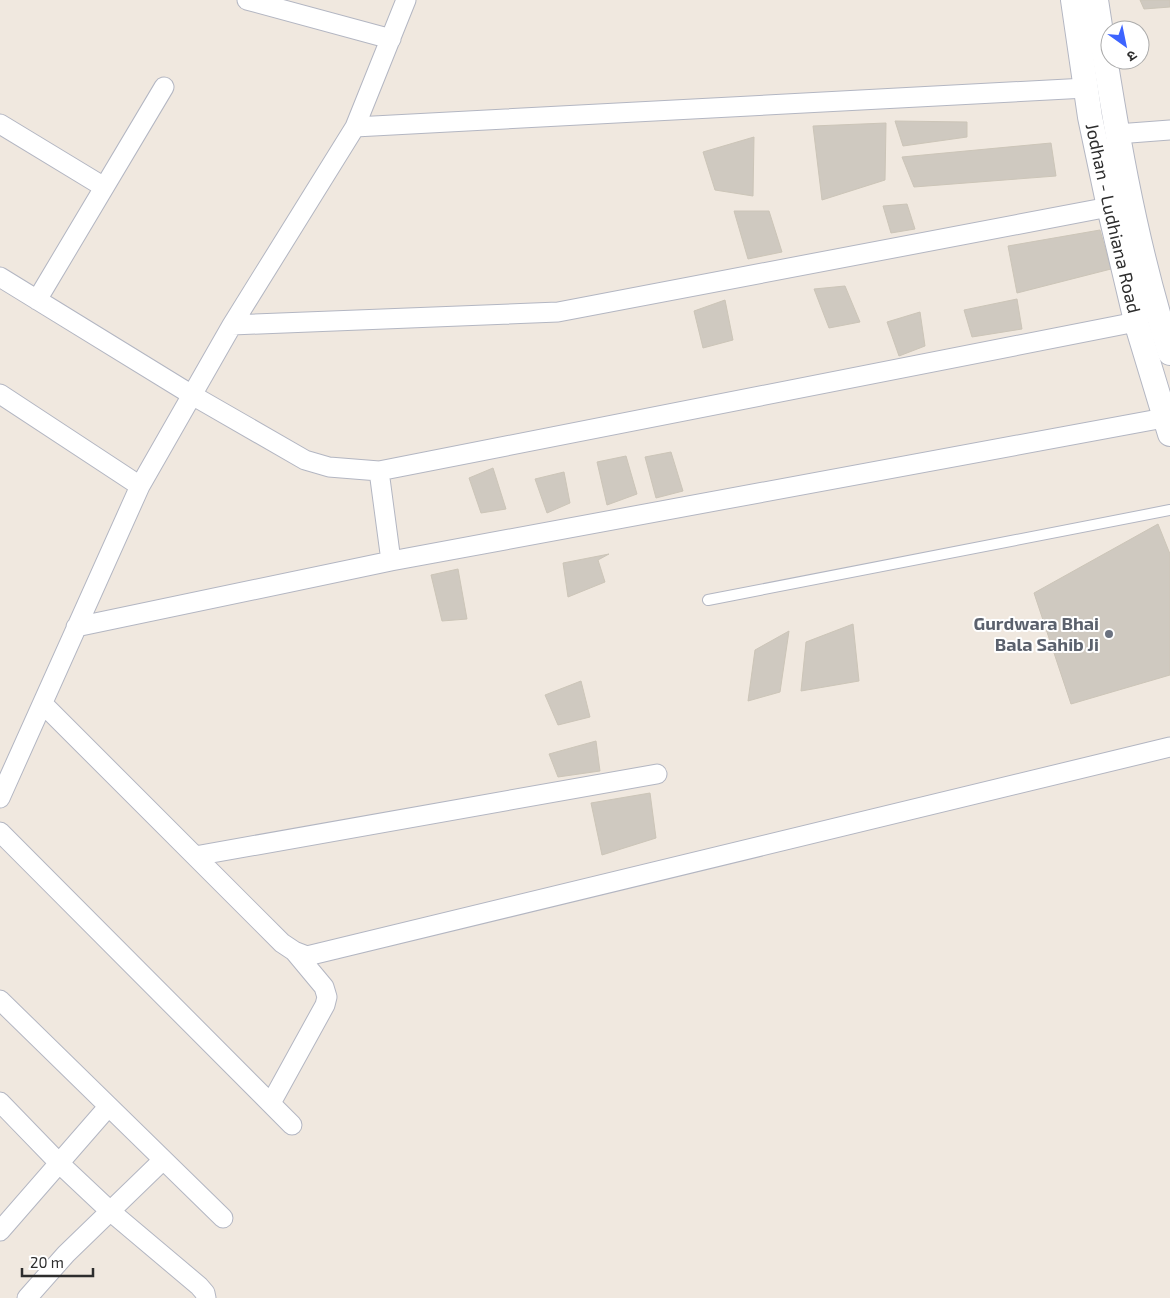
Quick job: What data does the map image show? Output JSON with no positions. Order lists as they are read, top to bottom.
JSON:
{
  "streets": {
    "street": ["Jodhan - Ludhiana Road"]
  },
  "places": ["Gurdwara Bhai Bala Sahib Ji"],
  "scale_bar": "20 m",
  "north": "bottom right"
}
